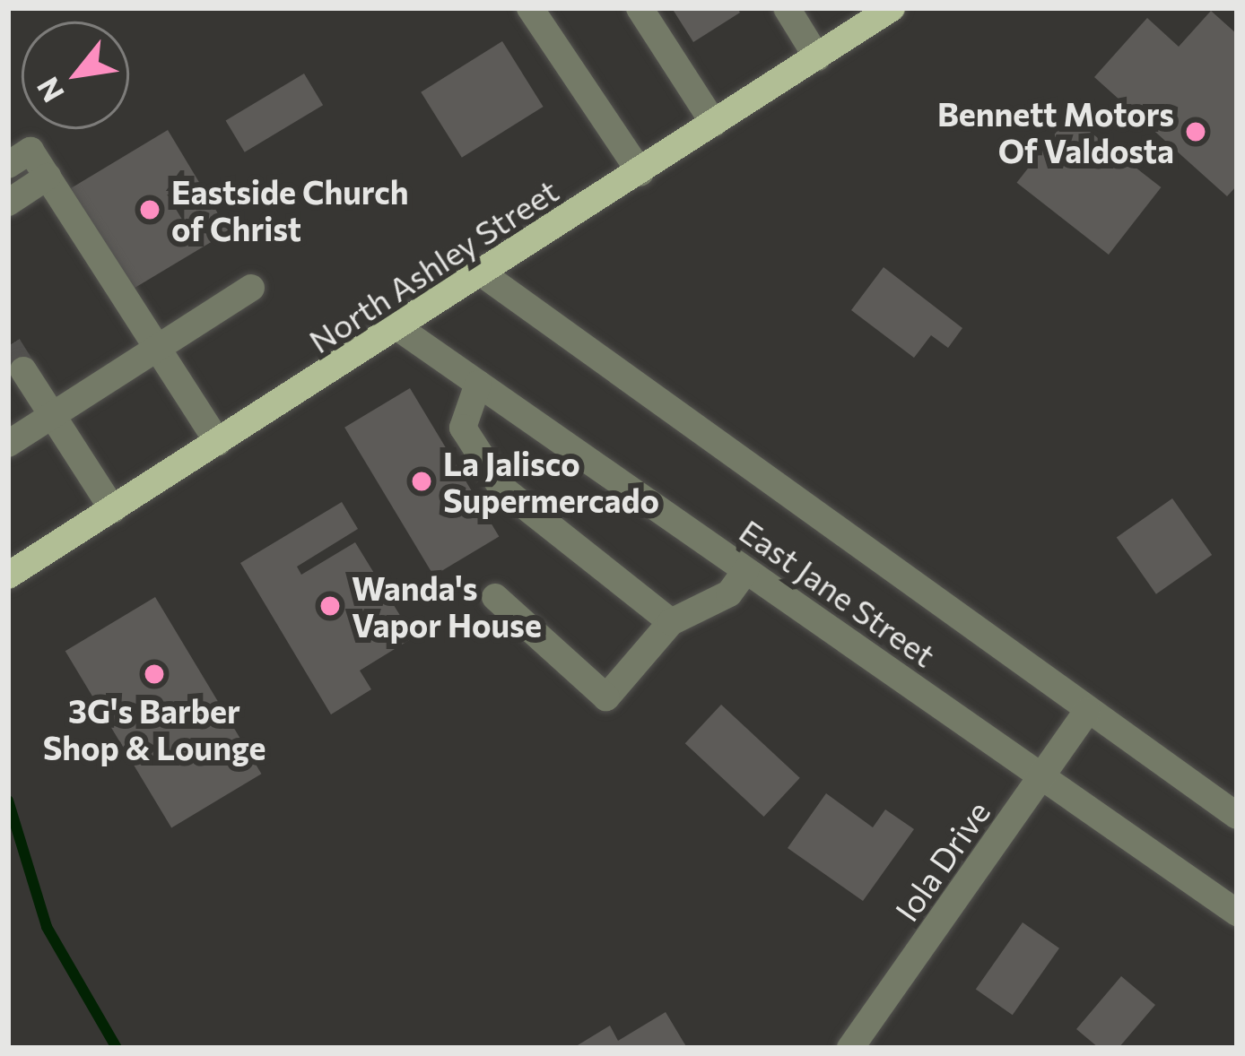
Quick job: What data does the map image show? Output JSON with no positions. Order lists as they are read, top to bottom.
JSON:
{
  "streets": {
    "main road": ["North Ashley Street"],
    "street": ["East Jane Street", "Iola Drive"]
  },
  "crossings": [
    ["North Ashley Street", "East Jane Street"],
    ["East Jane Street", "Iola Drive"]
  ],
  "places": [
    "Bennett Motors Of Valdosta",
    "Eastside Church of Christ",
    "La Jalisco Supermercado",
    "Wanda's Vapor House",
    "3G's Barber Shop & Lounge"
  ],
  "north": "bottom left"
}
